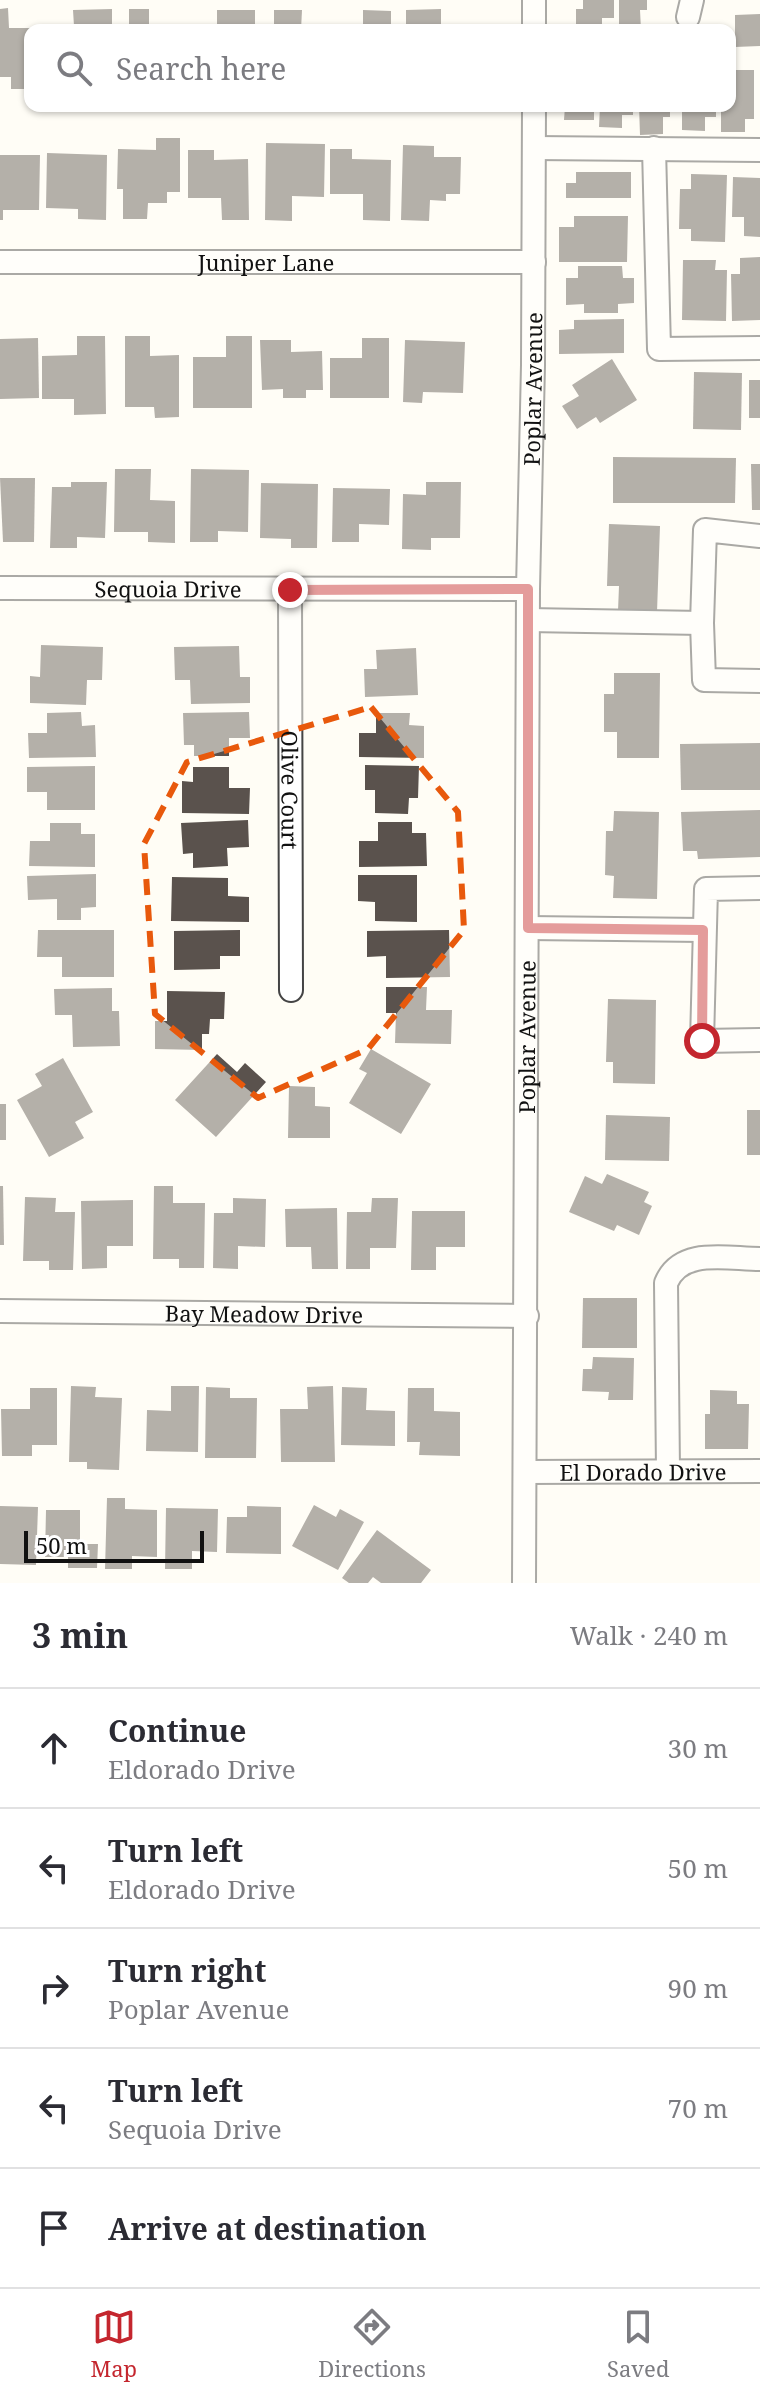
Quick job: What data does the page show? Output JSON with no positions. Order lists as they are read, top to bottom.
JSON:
{
  "streets": {
    "street": [
      "Juniper Lane",
      "Poplar Avenue",
      "Sequoia Drive",
      "Olive Court",
      "Bay Meadow Drive",
      "El Dorado Drive"
    ]
  },
  "crossings": [
    ["Juniper Lane", "Poplar Avenue"],
    ["Poplar Avenue", "Sequoia Drive"],
    ["Poplar Avenue", "Bay Meadow Drive"],
    ["Poplar Avenue", "El Dorado Drive"],
    ["Sequoia Drive", "Olive Court"]
  ],
  "scale_bar": "50 m",
  "page": {
    "search": "Search here",
    "scale": "50 m",
    "heading": ["3 min", "Walk · 240 m"],
    "list": [
      ["Continue", "Eldorado Drive", "30 m"],
      ["Turn left", "Eldorado Drive", "50 m"],
      ["Turn right", "Poplar Avenue", "90 m"],
      ["Turn left", "Sequoia Drive", "70 m"],
      "Arrive at destination"
    ],
    "nav": ["Map", "Directions", "Saved"]
  }
}
